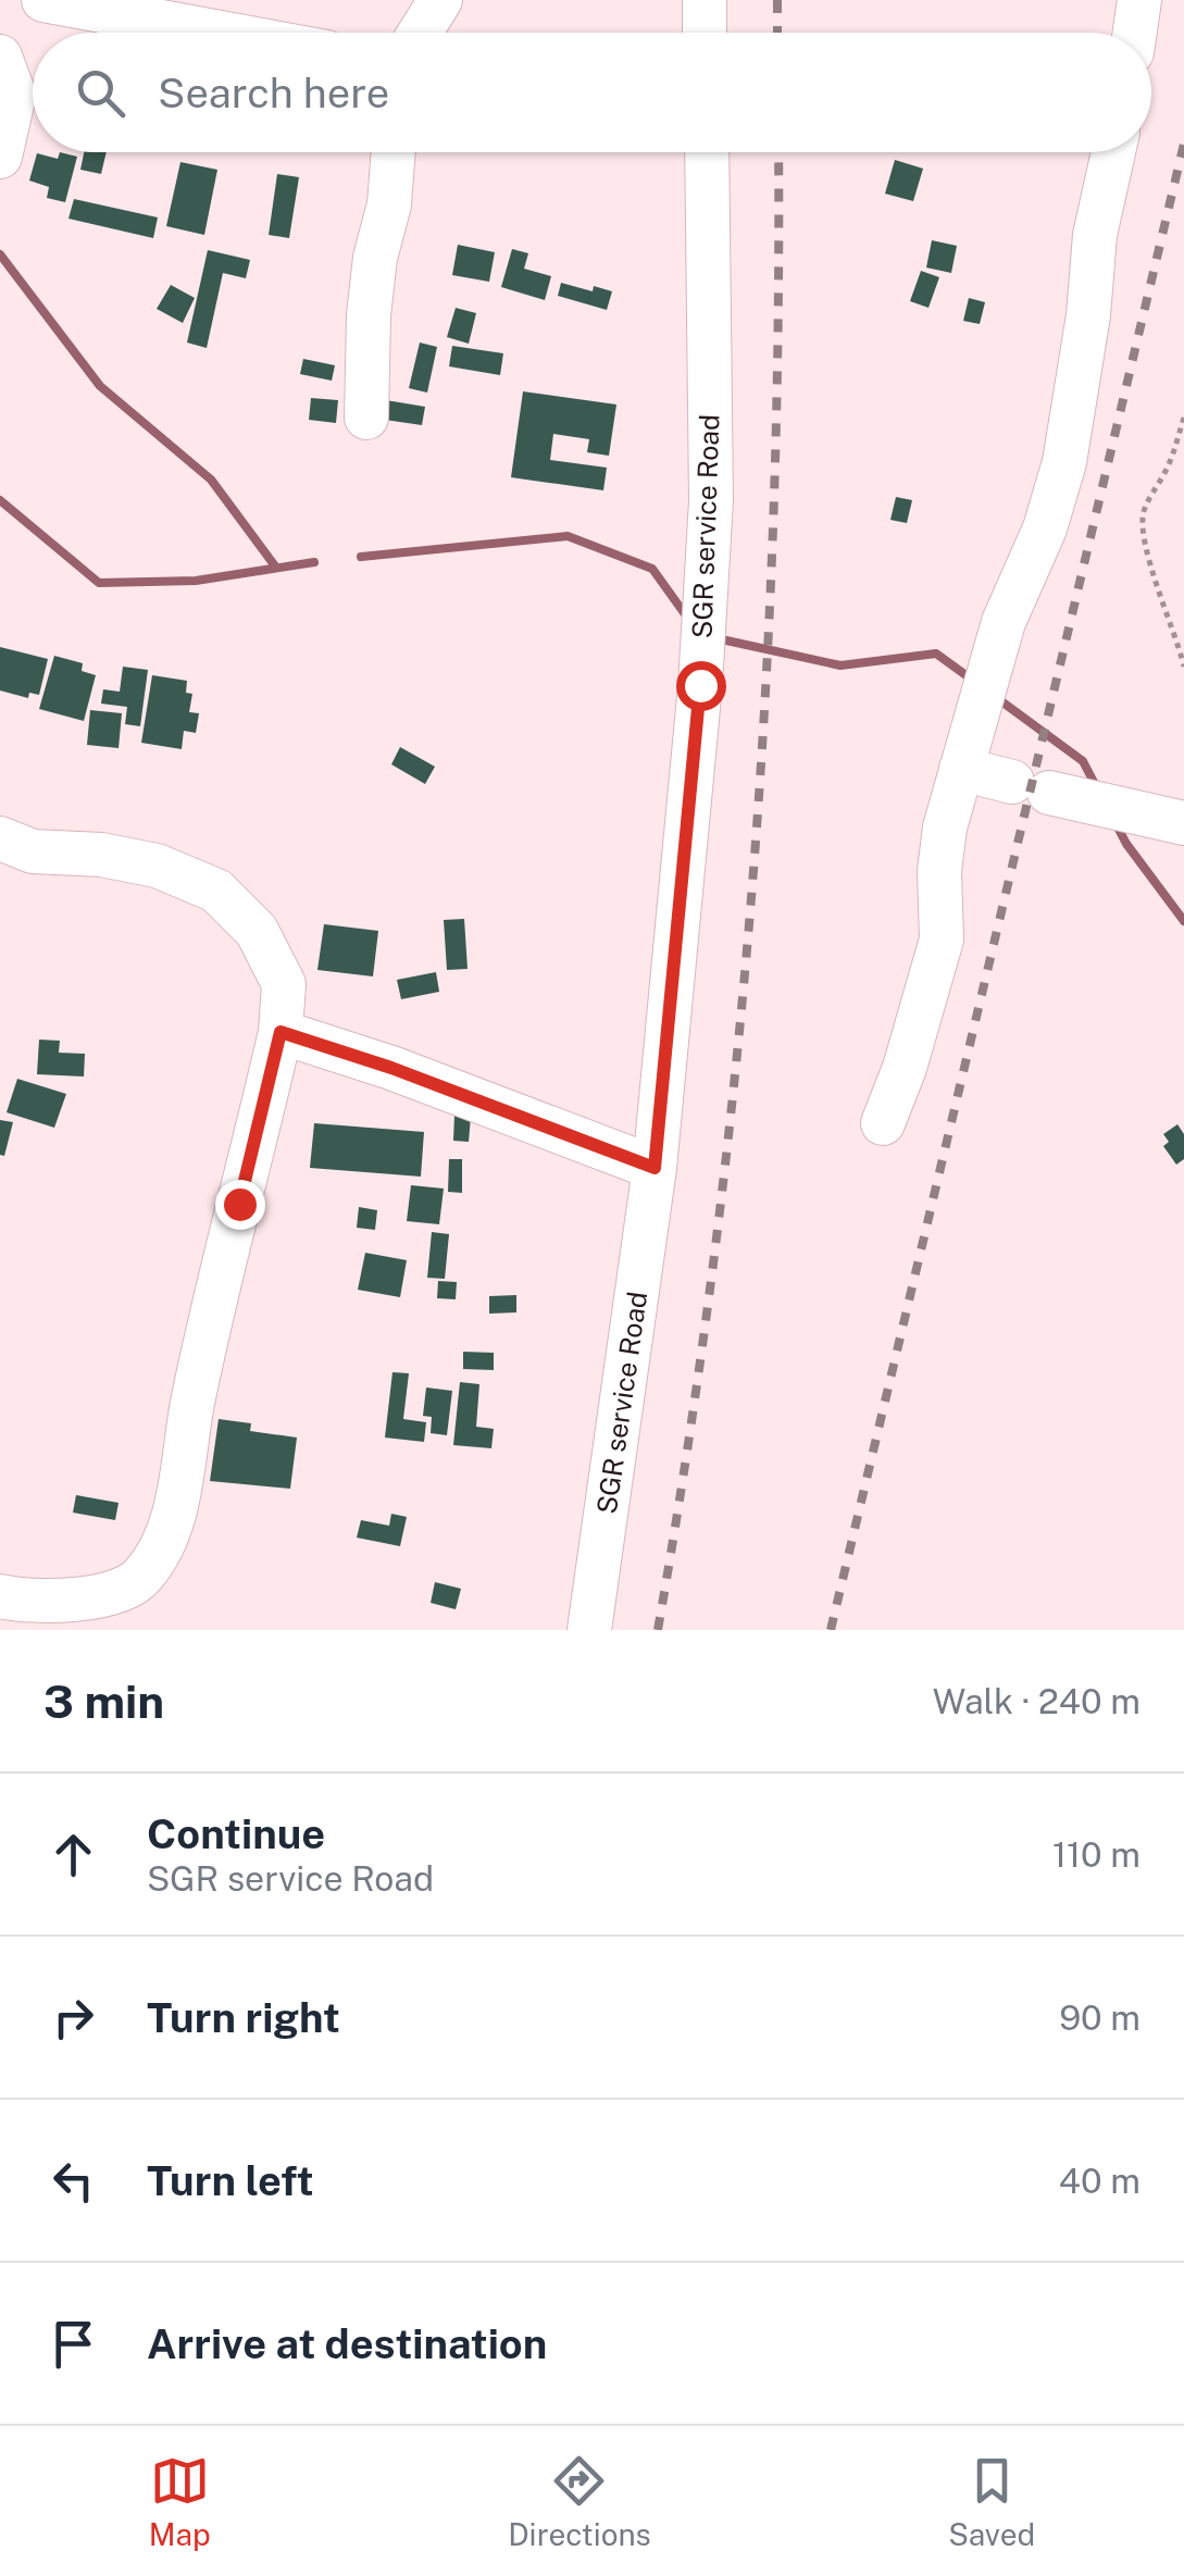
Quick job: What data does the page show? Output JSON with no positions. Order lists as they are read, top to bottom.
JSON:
{
  "streets": {
    "street": ["SGR service Road"]
  },
  "page": {
    "search": "Search here",
    "heading": ["3 min", "Walk · 240 m"],
    "list": [
      ["Continue", "SGR service Road", "110 m"],
      ["Turn right", "90 m"],
      ["Turn left", "40 m"],
      "Arrive at destination"
    ],
    "nav": ["Map", "Directions", "Saved"]
  }
}
